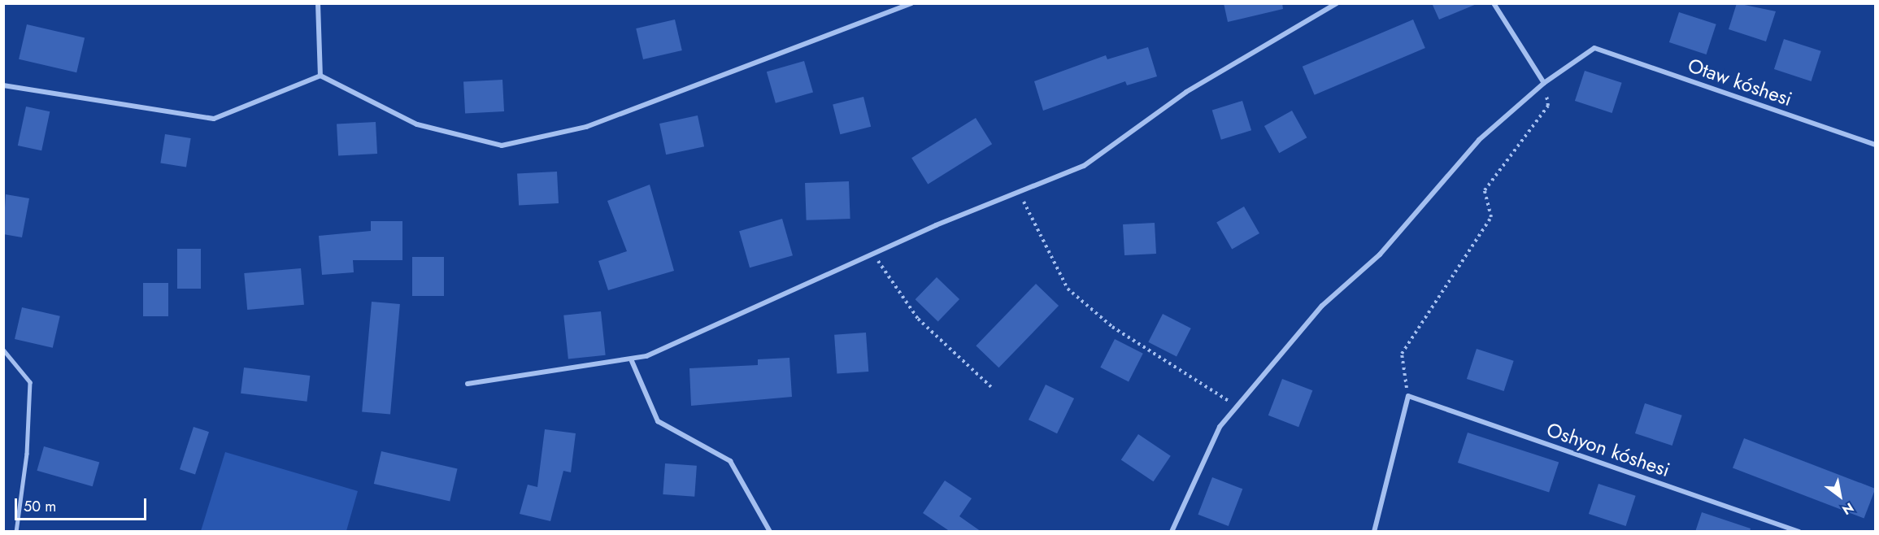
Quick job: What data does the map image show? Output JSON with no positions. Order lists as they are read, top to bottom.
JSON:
{
  "streets": {
    "street": ["Otaw kóshesi", "Oshyon kóshesi"]
  },
  "scale_bar": "50 m",
  "north": "bottom right"
}
